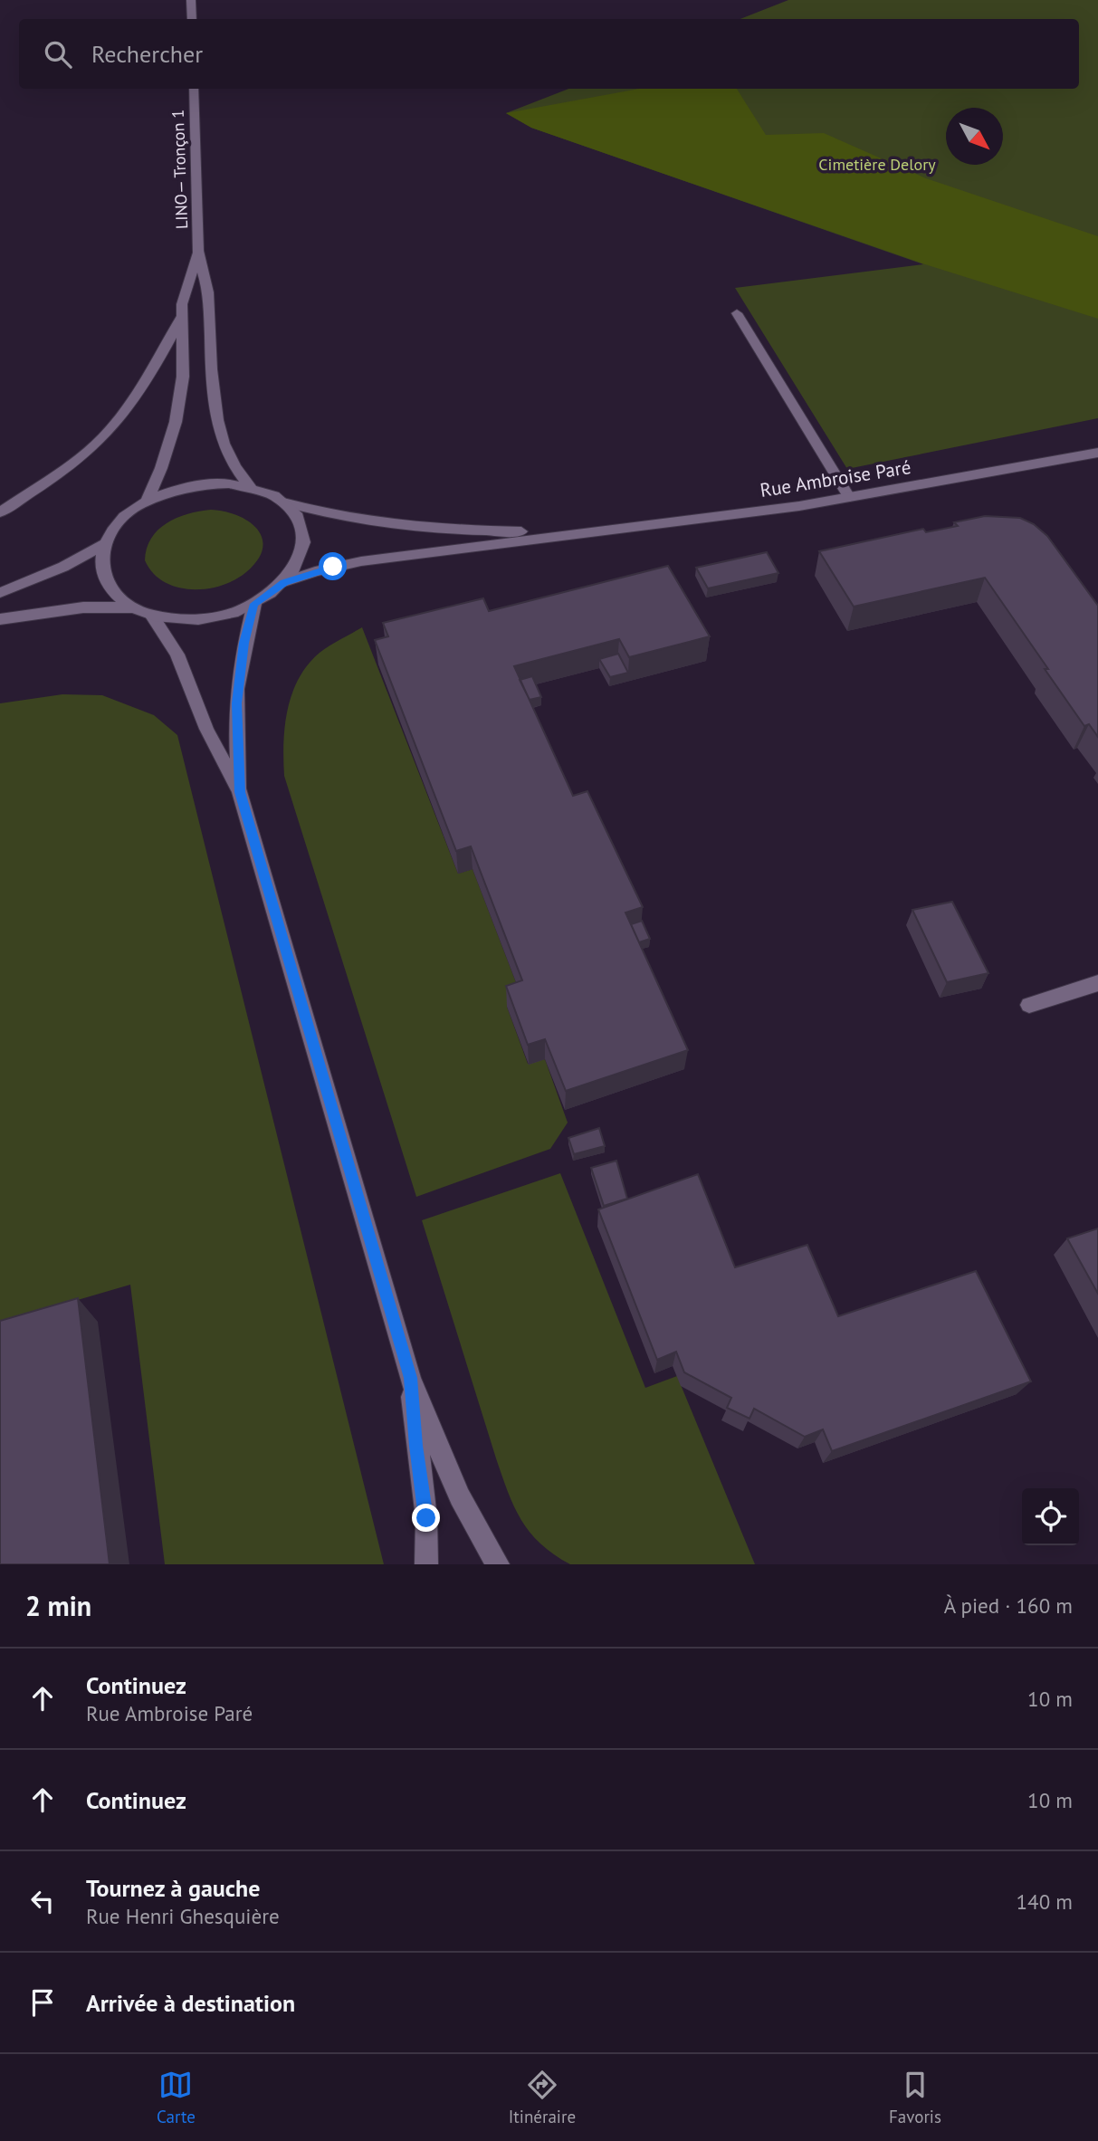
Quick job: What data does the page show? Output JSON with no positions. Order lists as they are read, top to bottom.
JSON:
{
  "streets": {
    "main road": ["LINO— Tronçon 1", "Rue Ambroise Paré"]
  },
  "parks": ["Cimetière Delory"],
  "north": "bottom right",
  "page": {
    "search": "Rechercher",
    "heading": ["2 min", "À pied · 160 m"],
    "list": [
      ["Continuez", "Rue Ambroise Paré", "10 m"],
      ["Continuez", "10 m"],
      ["Tournez à gauche", "Rue Henri Ghesquière", "140 m"],
      "Arrivée à destination"
    ],
    "nav": ["Carte", "Itinéraire", "Favoris"]
  }
}
